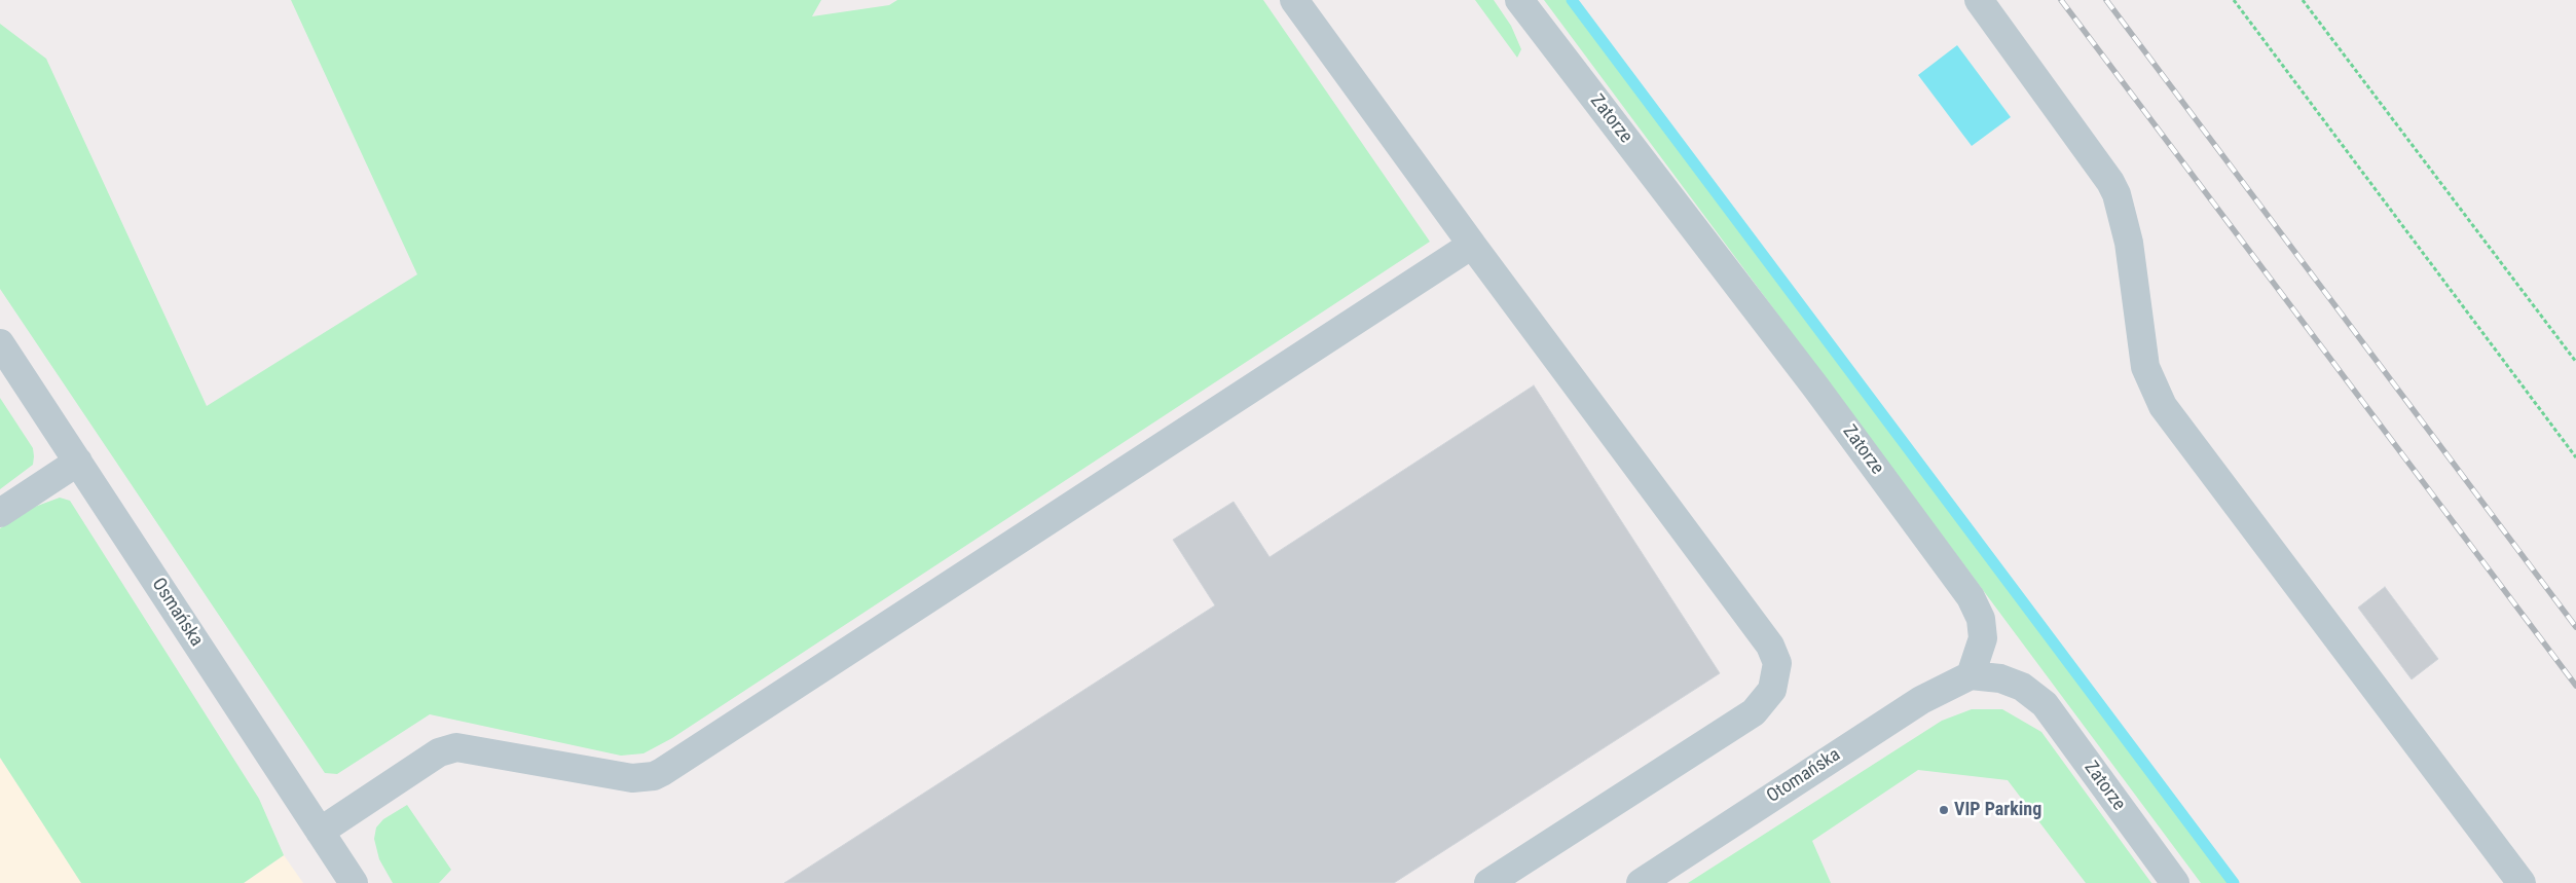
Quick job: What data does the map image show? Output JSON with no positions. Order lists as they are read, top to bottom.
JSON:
{
  "streets": {
    "street": ["Zatorze", "Osmańska", "Otomańska"]
  },
  "crossings": [
    ["Zatorze", "Otomańska"]
  ],
  "places": ["VIP Parking"]
}
